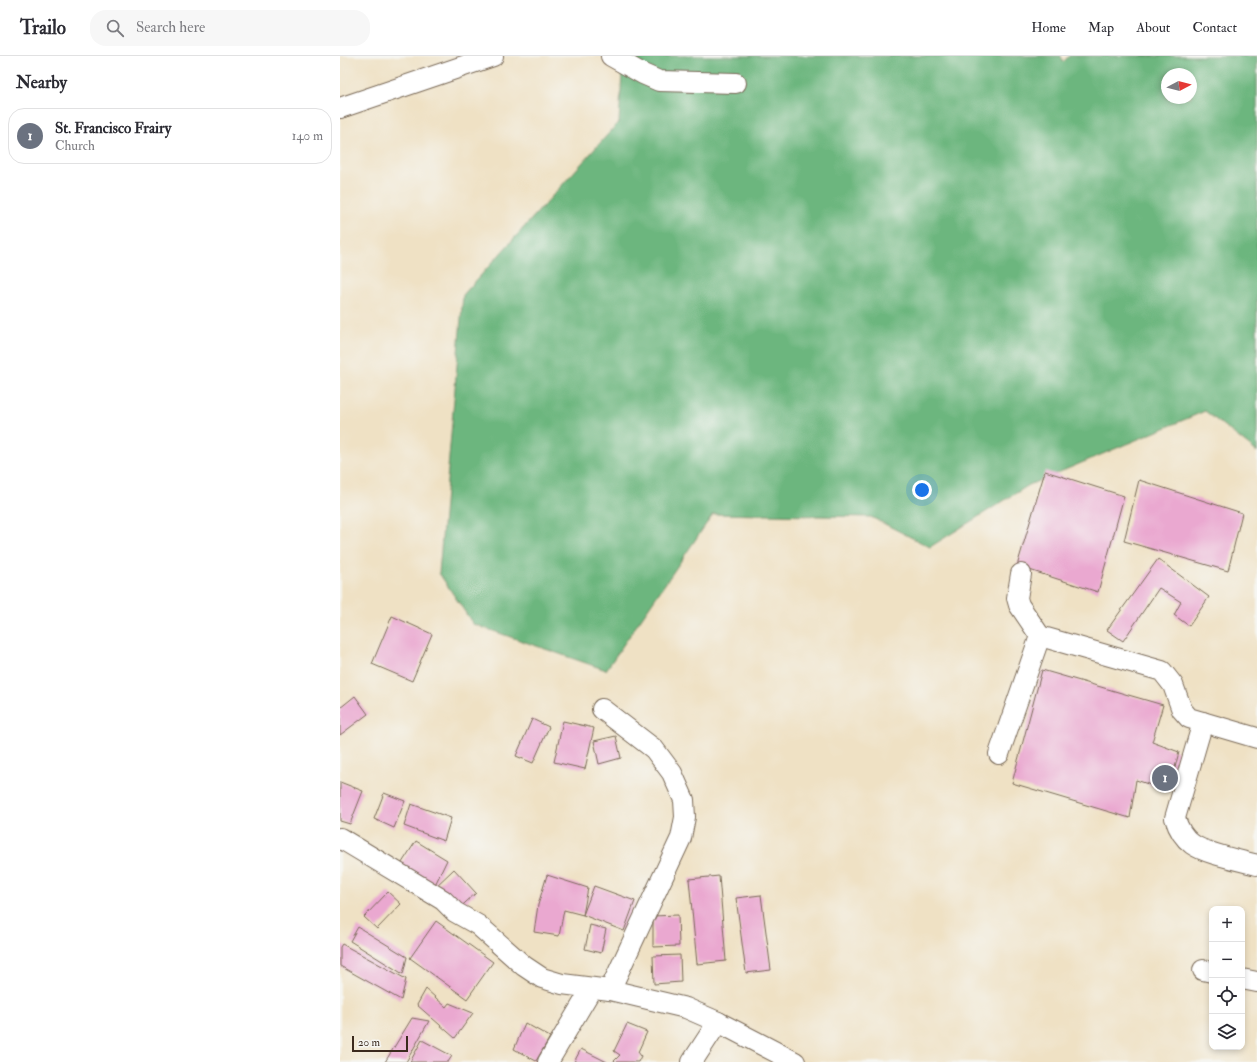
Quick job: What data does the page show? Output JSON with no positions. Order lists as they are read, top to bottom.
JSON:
{
  "scale_bar": "20 m",
  "north": "right",
  "page": {
    "header": "Trailo",
    "search": "Search here",
    "nav": [
      "Home",
      "Map",
      "About",
      "Contact"
    ],
    "heading": "Nearby",
    "list": [
      {
        "mark": "1",
        "name": "St. Francisco Frairy",
        "note": "Church",
        "value": "140 m"
      }
    ],
    "pins": "1",
    "map_buttons": ["+", "−"],
    "scale": "20 m"
  }
}
